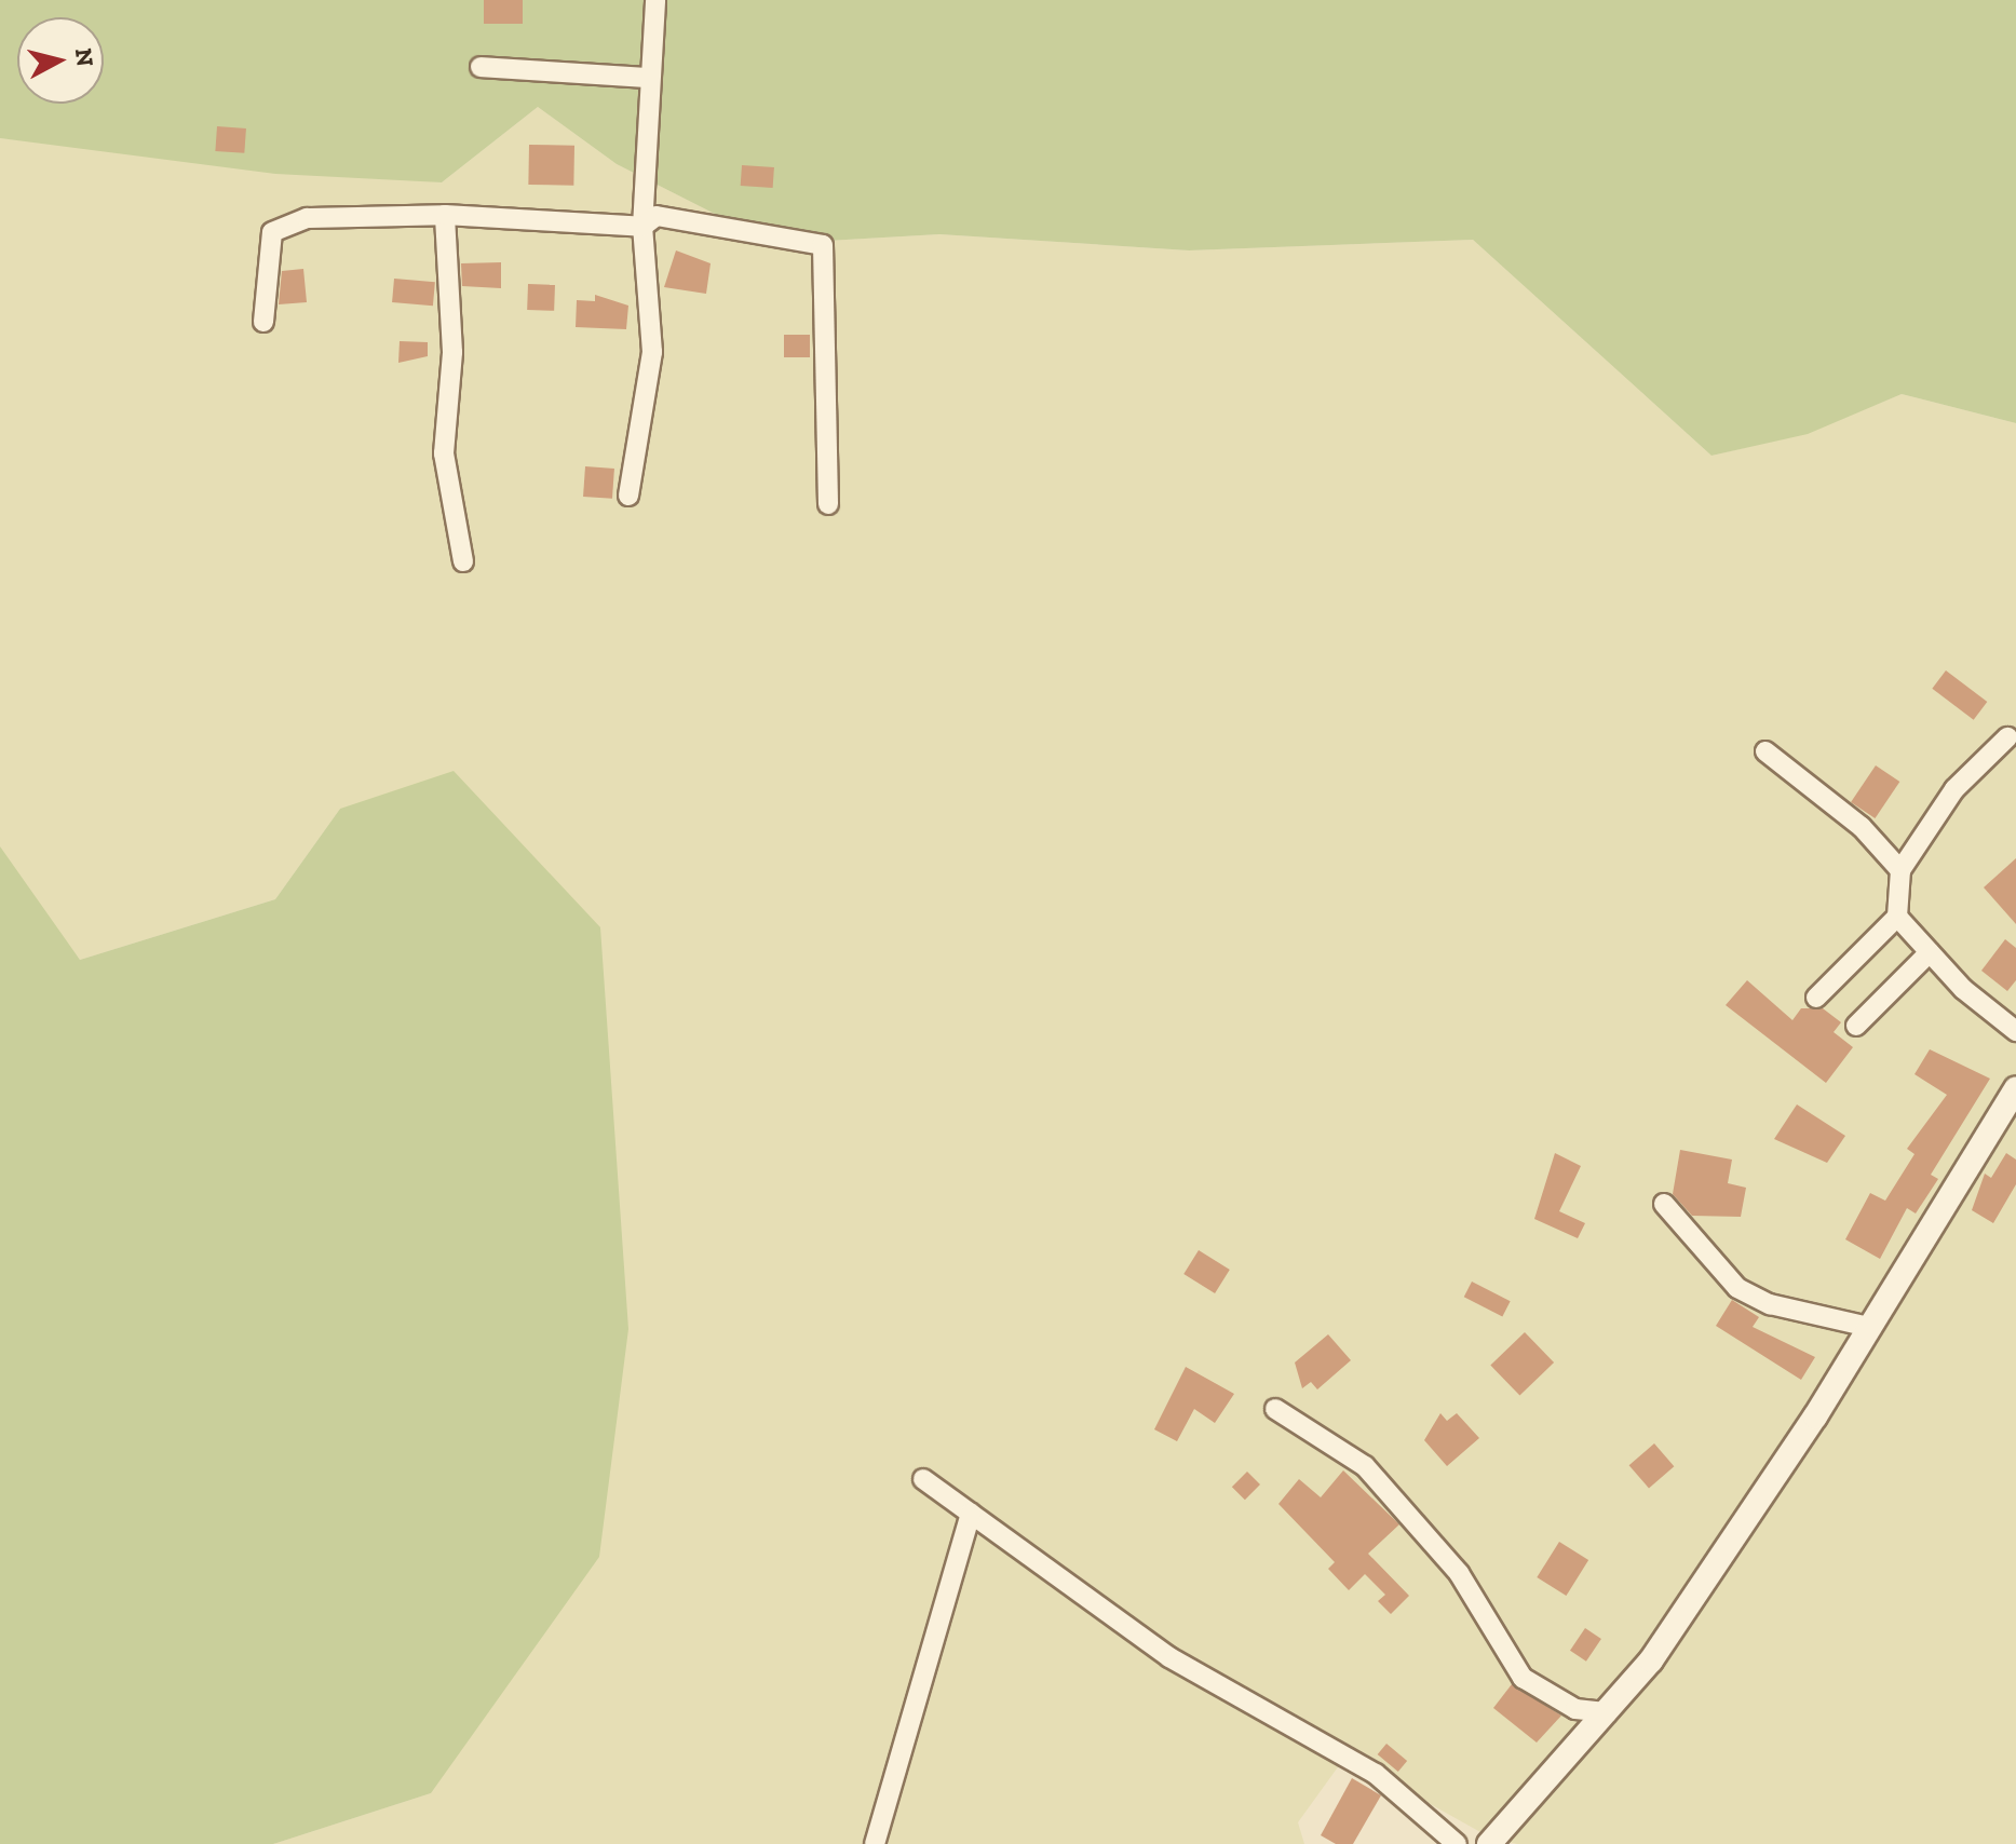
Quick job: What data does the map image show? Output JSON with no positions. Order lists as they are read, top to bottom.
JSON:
{
  "north": "right"
}
